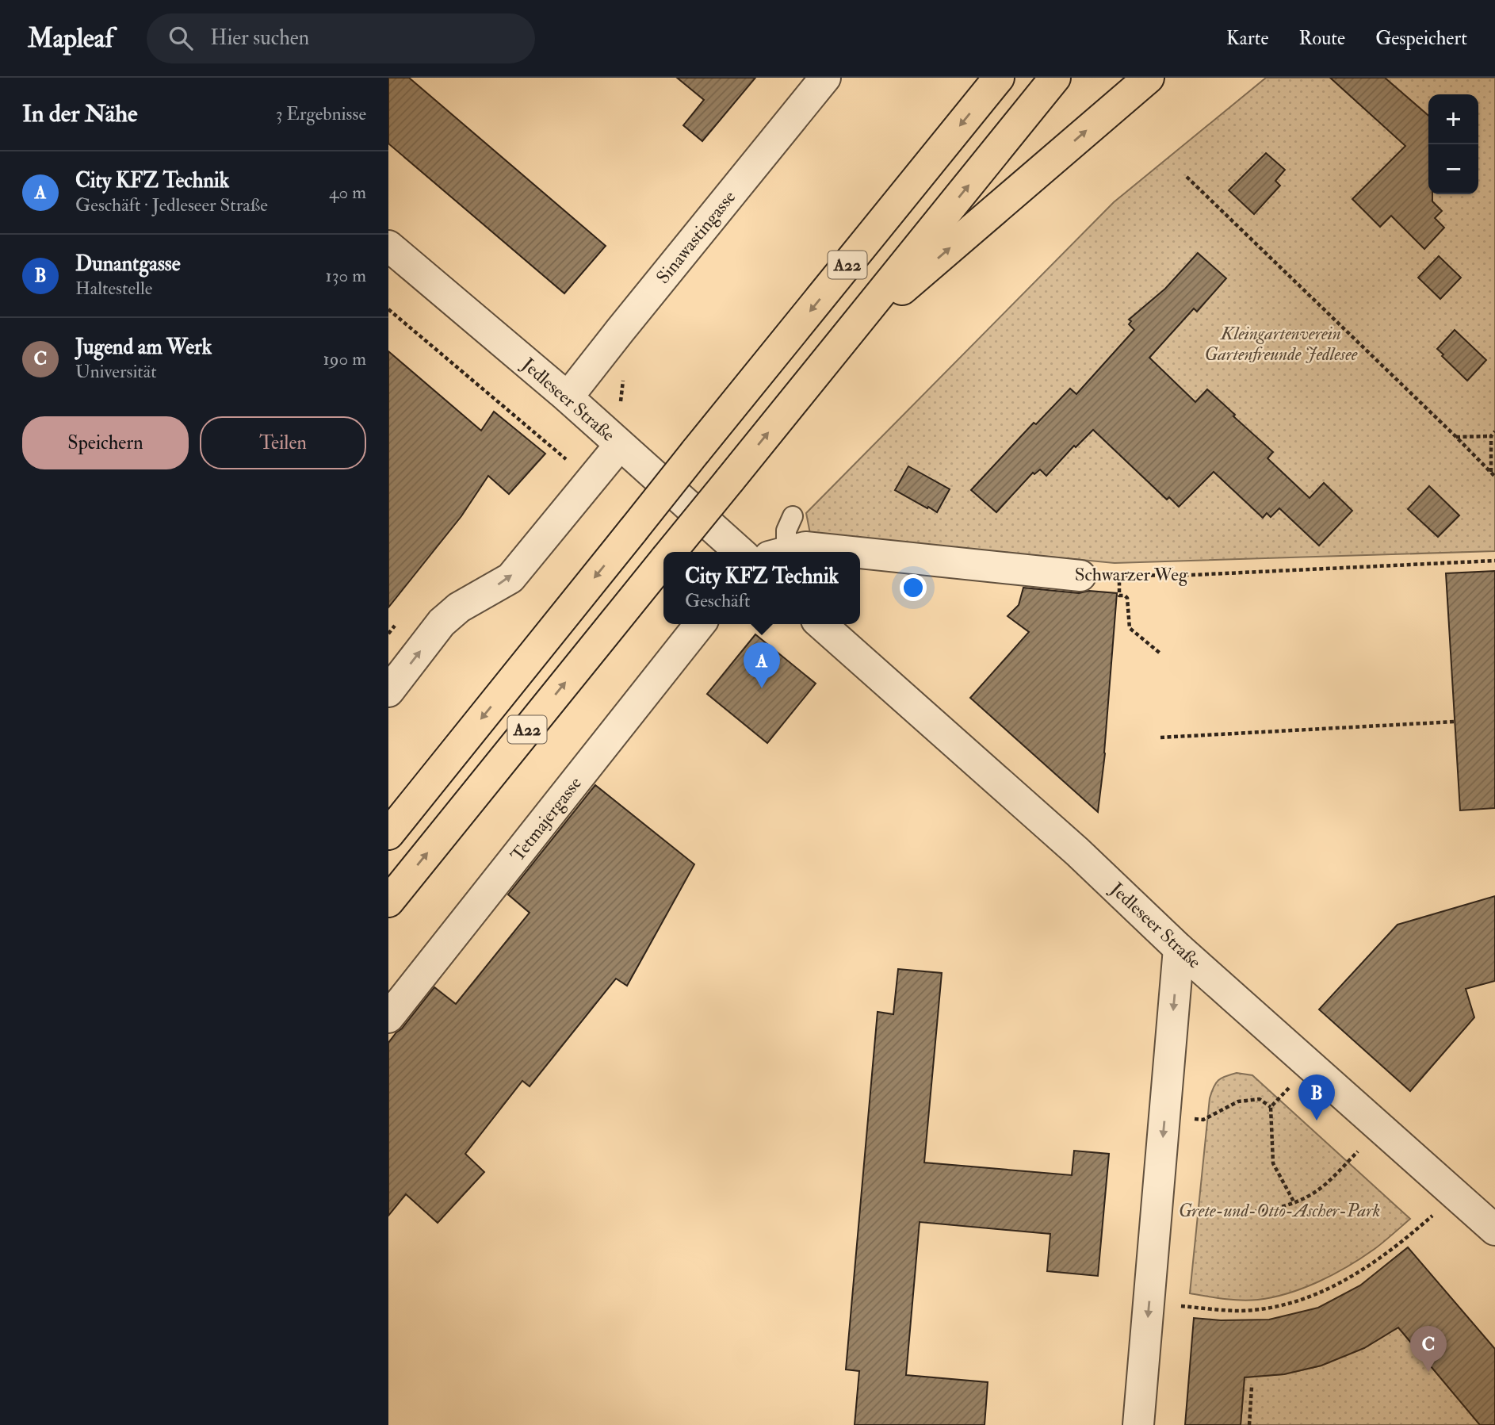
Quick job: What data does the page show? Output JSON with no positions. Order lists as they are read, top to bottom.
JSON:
{
  "streets": {
    "highway": ["A22"],
    "street": [
      "Sinawastingasse",
      "Jedleseer Straße",
      "Schwarzer Weg",
      "Tetmajergasse"
    ]
  },
  "crossings": [
    ["Sinawastingasse", "Jedleseer Straße"]
  ],
  "parks": ["Kleingartenverein Gartenfreunde Jedlesee", "Grete-und-Otto-Ascher-Park"],
  "page": {
    "header": "Mapleaf",
    "search": "Hier suchen",
    "nav": ["Karte", "Route", "Gespeichert"],
    "heading": ["In der Nähe", "3 Ergebnisse"],
    "map_buttons": ["+", "−"],
    "list": [
      {
        "mark": "A",
        "name": "City KFZ Technik",
        "note": "Geschäft · Jedleseer Straße",
        "value": "40 m"
      },
      {
        "mark": "B",
        "name": "Dunantgasse",
        "note": "Haltestelle",
        "value": "130 m"
      },
      {
        "mark": "C",
        "name": "Jugend am Werk",
        "note": "Universität",
        "value": "190 m"
      }
    ],
    "buttons": ["Speichern", "Teilen"],
    "popup": ["City KFZ Technik", "Geschäft"],
    "pins": ["A", "B", "C"]
  }
}
